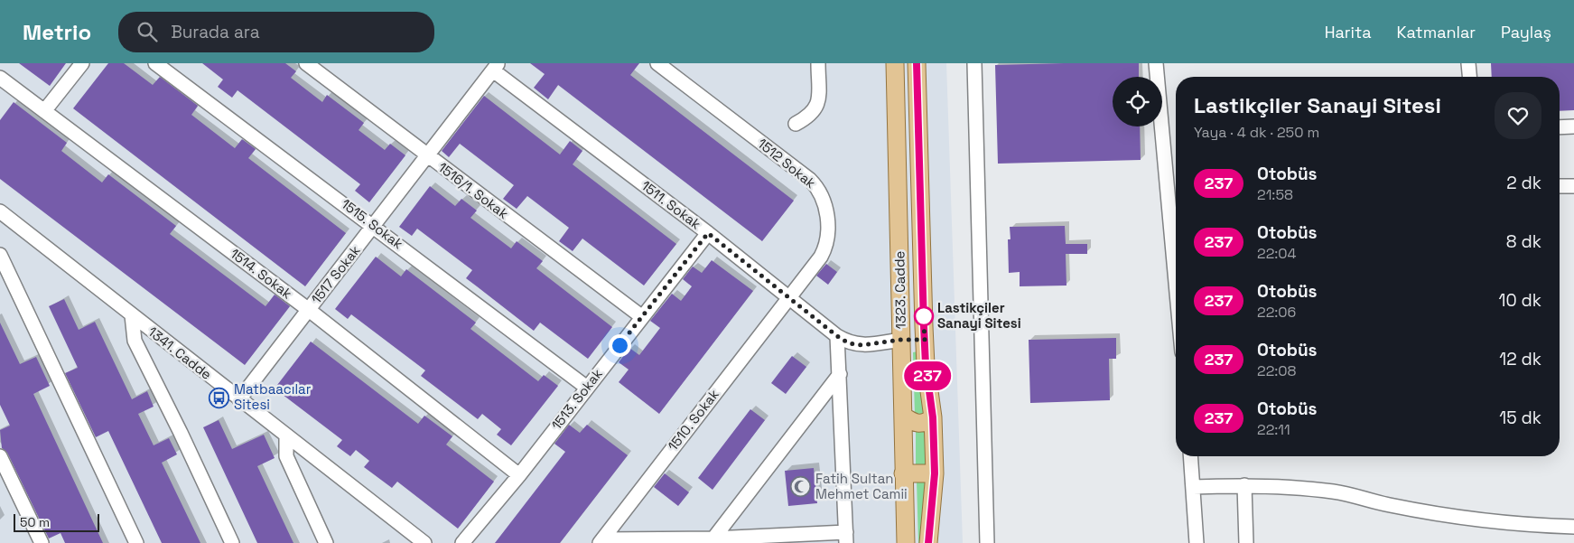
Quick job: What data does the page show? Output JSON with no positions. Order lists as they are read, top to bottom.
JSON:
{
  "streets": {
    "main road": ["1323. Cadde"],
    "street": [
      "1512 Sokak",
      "1516/1. Sokak",
      "1511. Sokak",
      "1515. Sokak",
      "1514. Sokak",
      "1517 Sokak",
      "1341. Cadde",
      "1513. Sokak",
      "1510. Sokak"
    ]
  },
  "crossings": [
    ["1512 Sokak", "1511. Sokak"],
    ["1512 Sokak", "1510. Sokak"],
    ["1516/1. Sokak", "1517 Sokak"],
    ["1516/1. Sokak", "1513. Sokak"],
    ["1511. Sokak", "1517 Sokak"],
    ["1511. Sokak", "1323. Cadde"],
    ["1511. Sokak", "1513. Sokak"],
    ["1511. Sokak", "1510. Sokak"],
    ["1515. Sokak", "1517 Sokak"],
    ["1515. Sokak", "1513. Sokak"],
    ["1514. Sokak", "1517 Sokak"],
    ["1514. Sokak", "1513. Sokak"],
    ["1517 Sokak", "1341. Cadde"]
  ],
  "places": {
    "other": ["Lastikçiler Sanayi Sitesi"],
    "bus stop": ["Matbaacılar Sitesi"],
    "mosque": ["Fatih Sultan Mehmet Camii"]
  },
  "lines": ["bus line 237"],
  "scale_bar": "50 m",
  "page": {
    "header": "Metrio",
    "search": "Burada ara",
    "nav": ["Harita", "Katmanlar", "Paylaş"],
    "on_map": "237",
    "heading": ["Lastikçiler Sanayi Sitesi", "Yaya · 4 dk · 250 m"],
    "list": [
      {
        "mark": "237",
        "name": "Otobüs",
        "note": "21:58",
        "value": "2 dk"
      },
      {
        "mark": "237",
        "name": "Otobüs",
        "note": "22:04",
        "value": "8 dk"
      },
      {
        "mark": "237",
        "name": "Otobüs",
        "note": "22:06",
        "value": "10 dk"
      },
      {
        "mark": "237",
        "name": "Otobüs",
        "note": "22:08",
        "value": "12 dk"
      },
      {
        "mark": "237",
        "name": "Otobüs",
        "note": "22:11",
        "value": "15 dk"
      }
    ],
    "scale": "50 m"
  }
}
